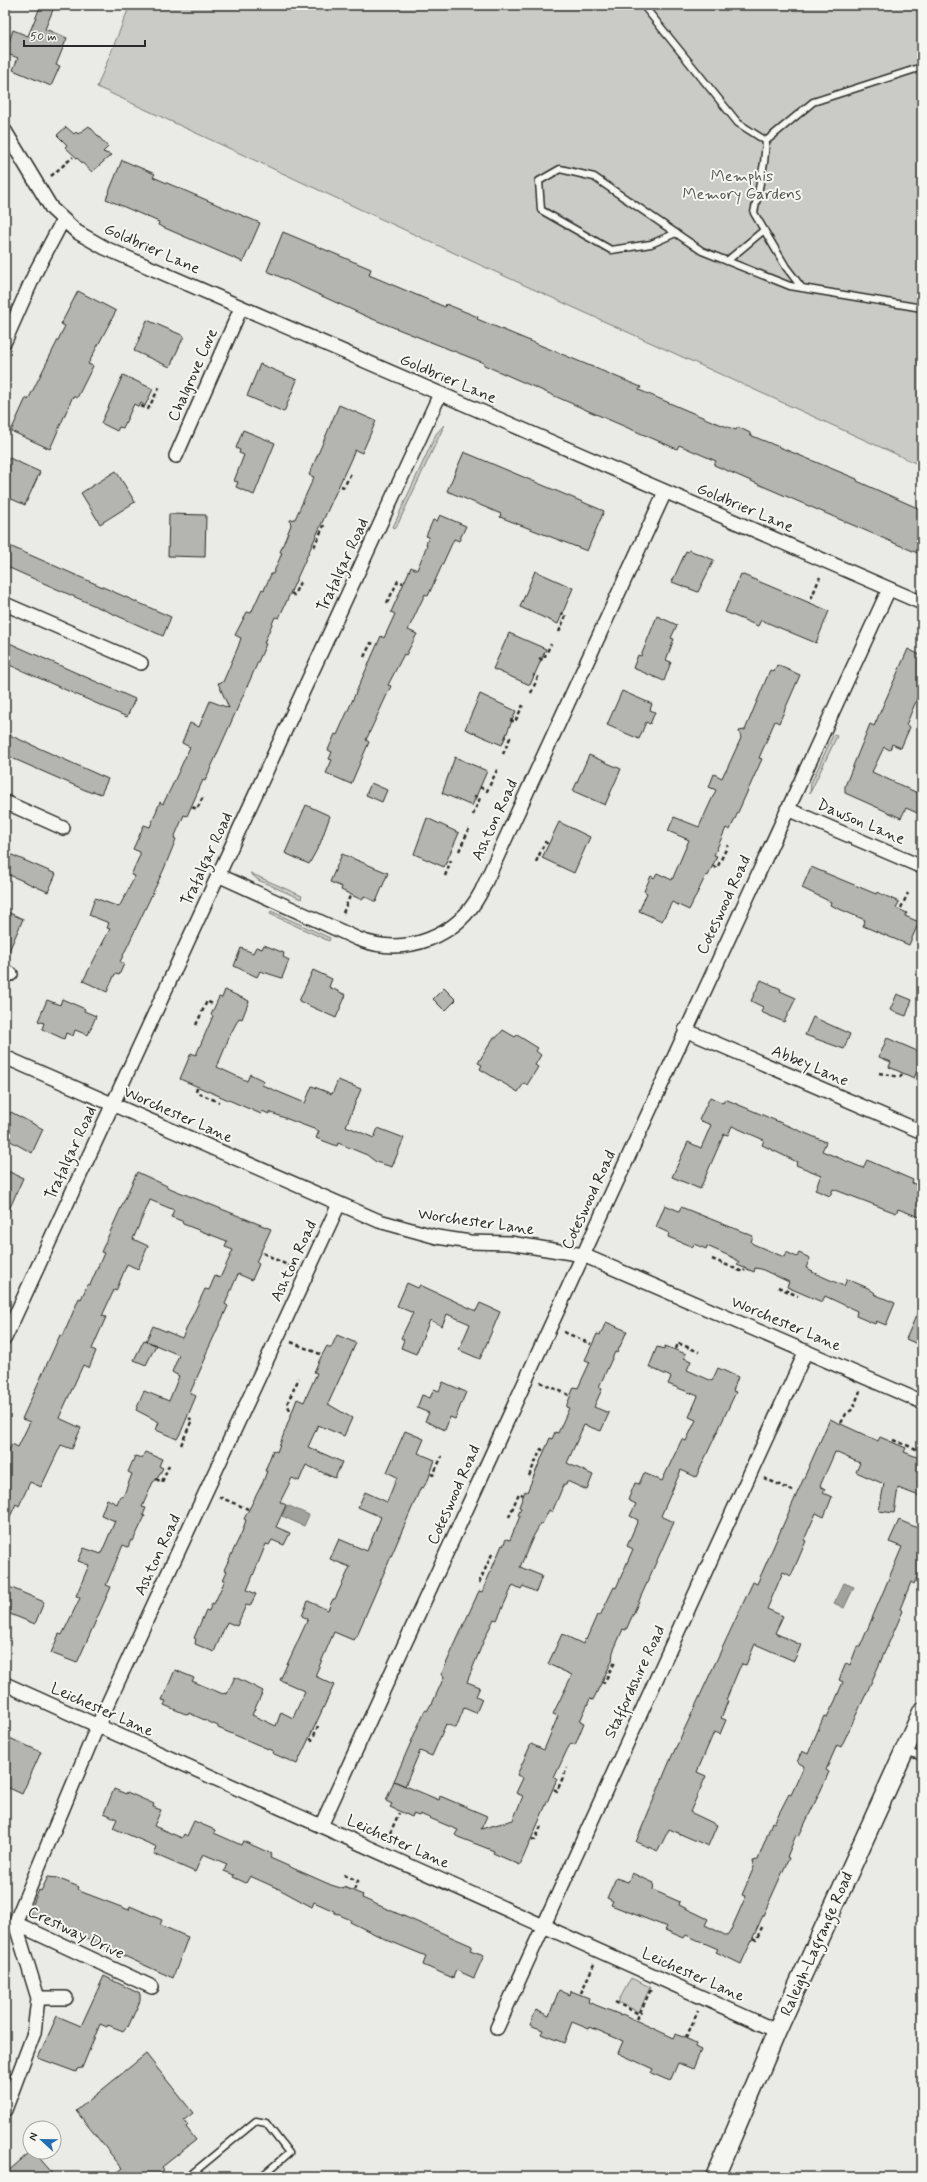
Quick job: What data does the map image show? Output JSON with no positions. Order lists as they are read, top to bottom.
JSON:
{
  "streets": {
    "main road": ["Raleigh-Lagrange Road"],
    "street": [
      "Goldbrier Lane",
      "Chalgrove Cove",
      "Trafalgar Road",
      "Ashton Road",
      "Dawson Lane",
      "Coteswood Road",
      "Abbey Lane",
      "Worchester Lane",
      "Staffordshire Road",
      "Leichester Lane",
      "Crestway Drive"
    ]
  },
  "crossings": [
    ["Goldbrier Lane", "Chalgrove Cove"],
    ["Goldbrier Lane", "Trafalgar Road"],
    ["Goldbrier Lane", "Ashton Road"],
    ["Goldbrier Lane", "Coteswood Road"],
    ["Trafalgar Road", "Ashton Road"],
    ["Trafalgar Road", "Worchester Lane"],
    ["Ashton Road", "Worchester Lane"],
    ["Ashton Road", "Leichester Lane"],
    ["Ashton Road", "Crestway Drive"],
    ["Dawson Lane", "Coteswood Road"],
    ["Coteswood Road", "Abbey Lane"],
    ["Coteswood Road", "Worchester Lane"],
    ["Coteswood Road", "Leichester Lane"],
    ["Worchester Lane", "Staffordshire Road"],
    ["Staffordshire Road", "Leichester Lane"],
    ["Leichester Lane", "Raleigh-Lagrange Road"]
  ],
  "parks": ["Memphis Memory Gardens"],
  "scale_bar": "50 m",
  "north": "left"
}
